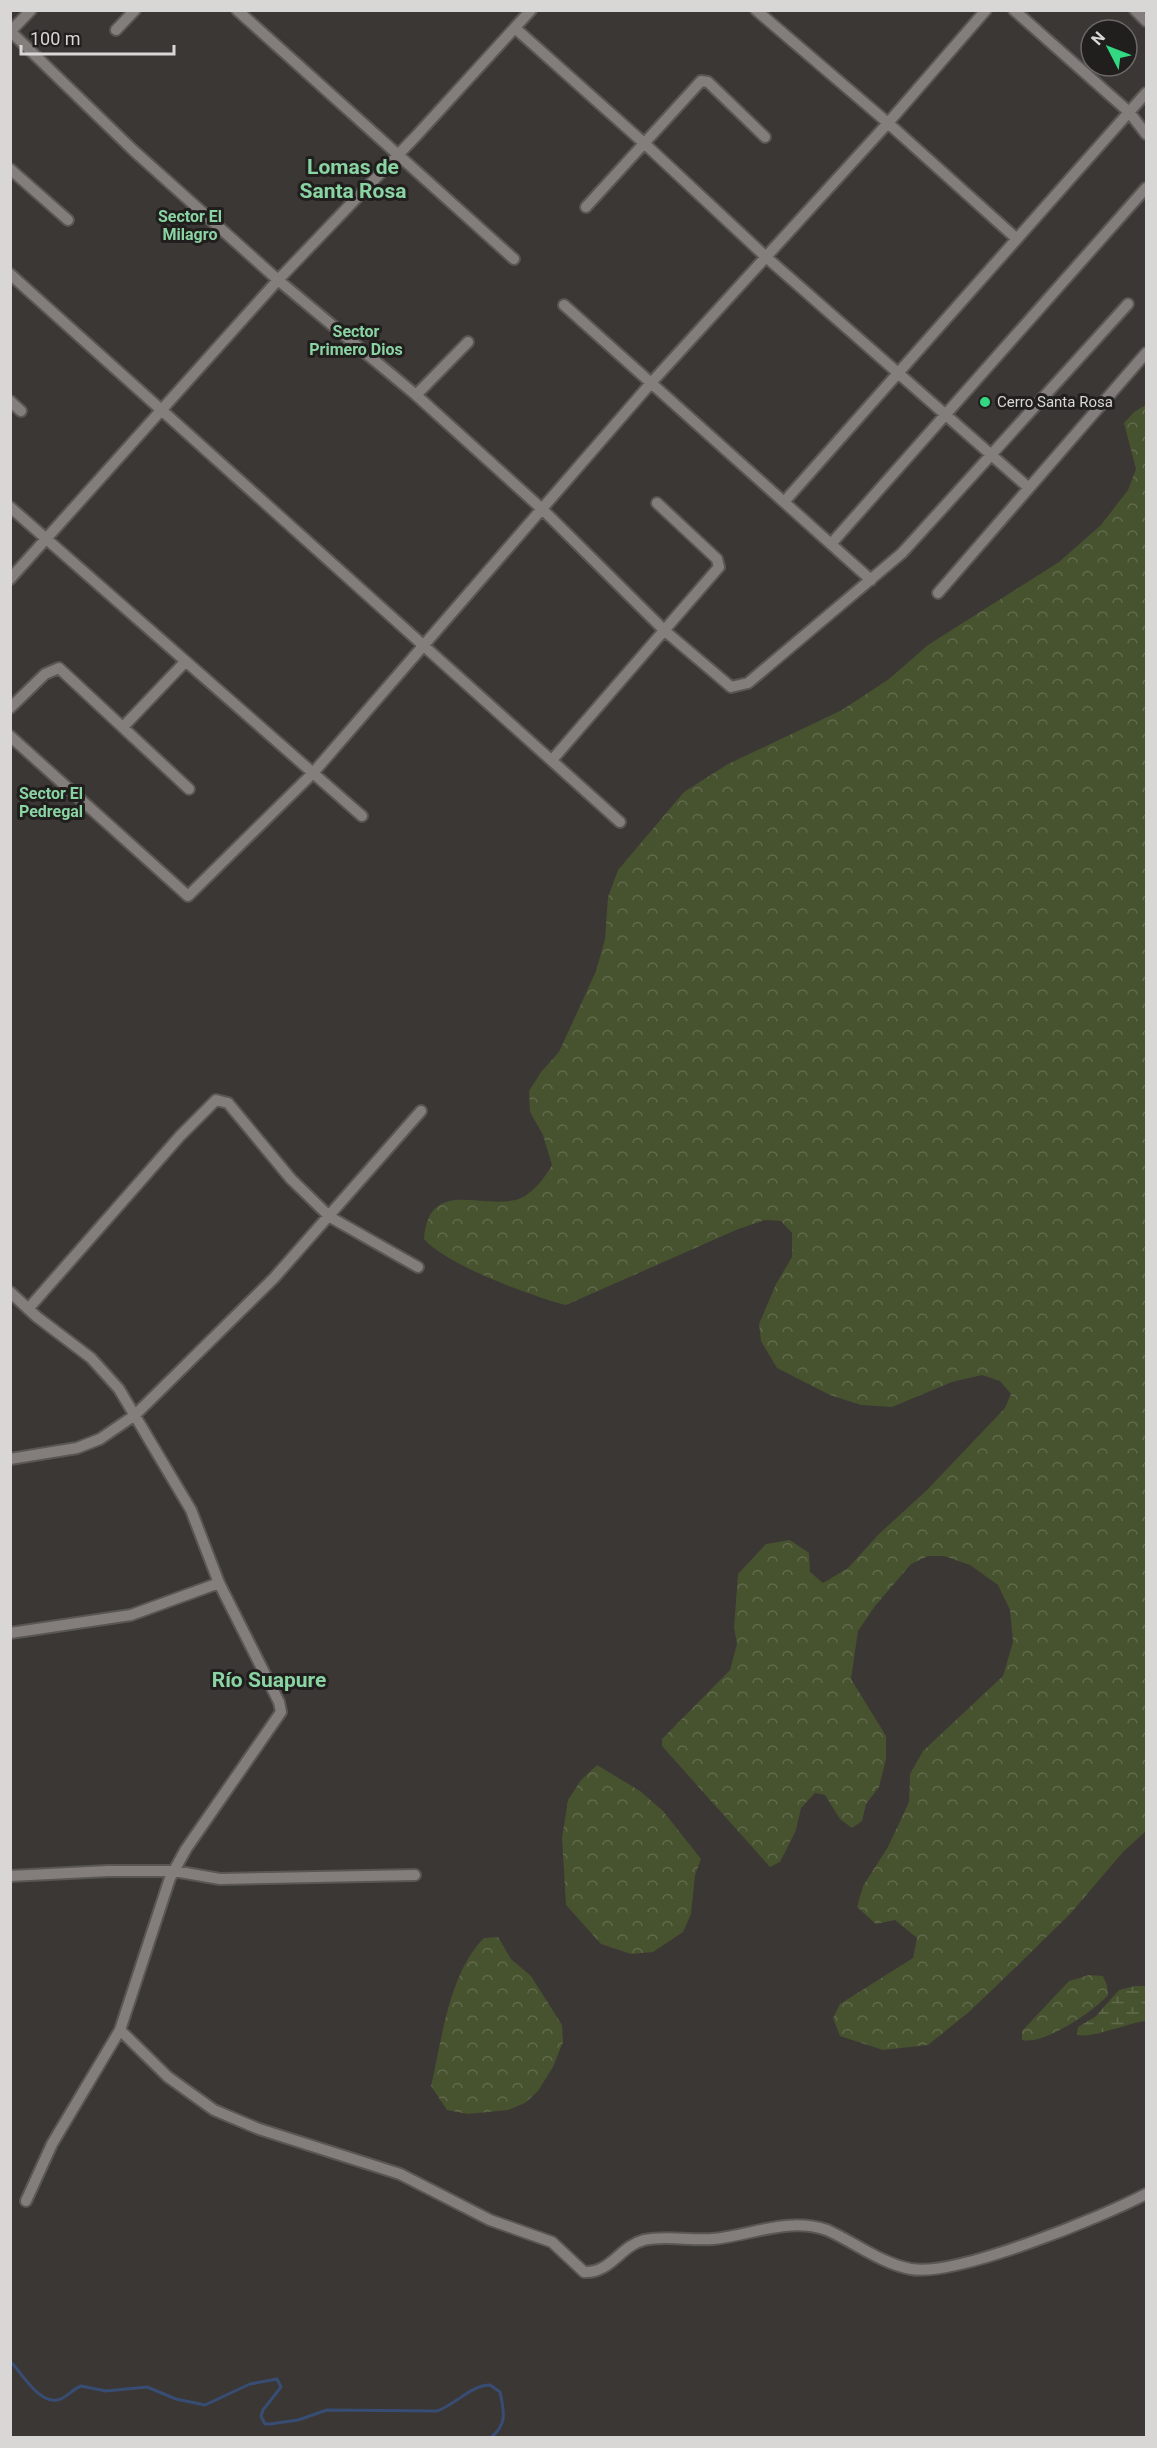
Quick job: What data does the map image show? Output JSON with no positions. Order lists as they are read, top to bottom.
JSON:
{
  "districts": [
    "Lomas de Santa Rosa",
    "Sector El Milagro",
    "Sector Primero Dios",
    "Sector El Pedregal",
    "Río Suapure"
  ],
  "places": ["Cerro Santa Rosa"],
  "scale_bar": "100 m",
  "north": "top left"
}
